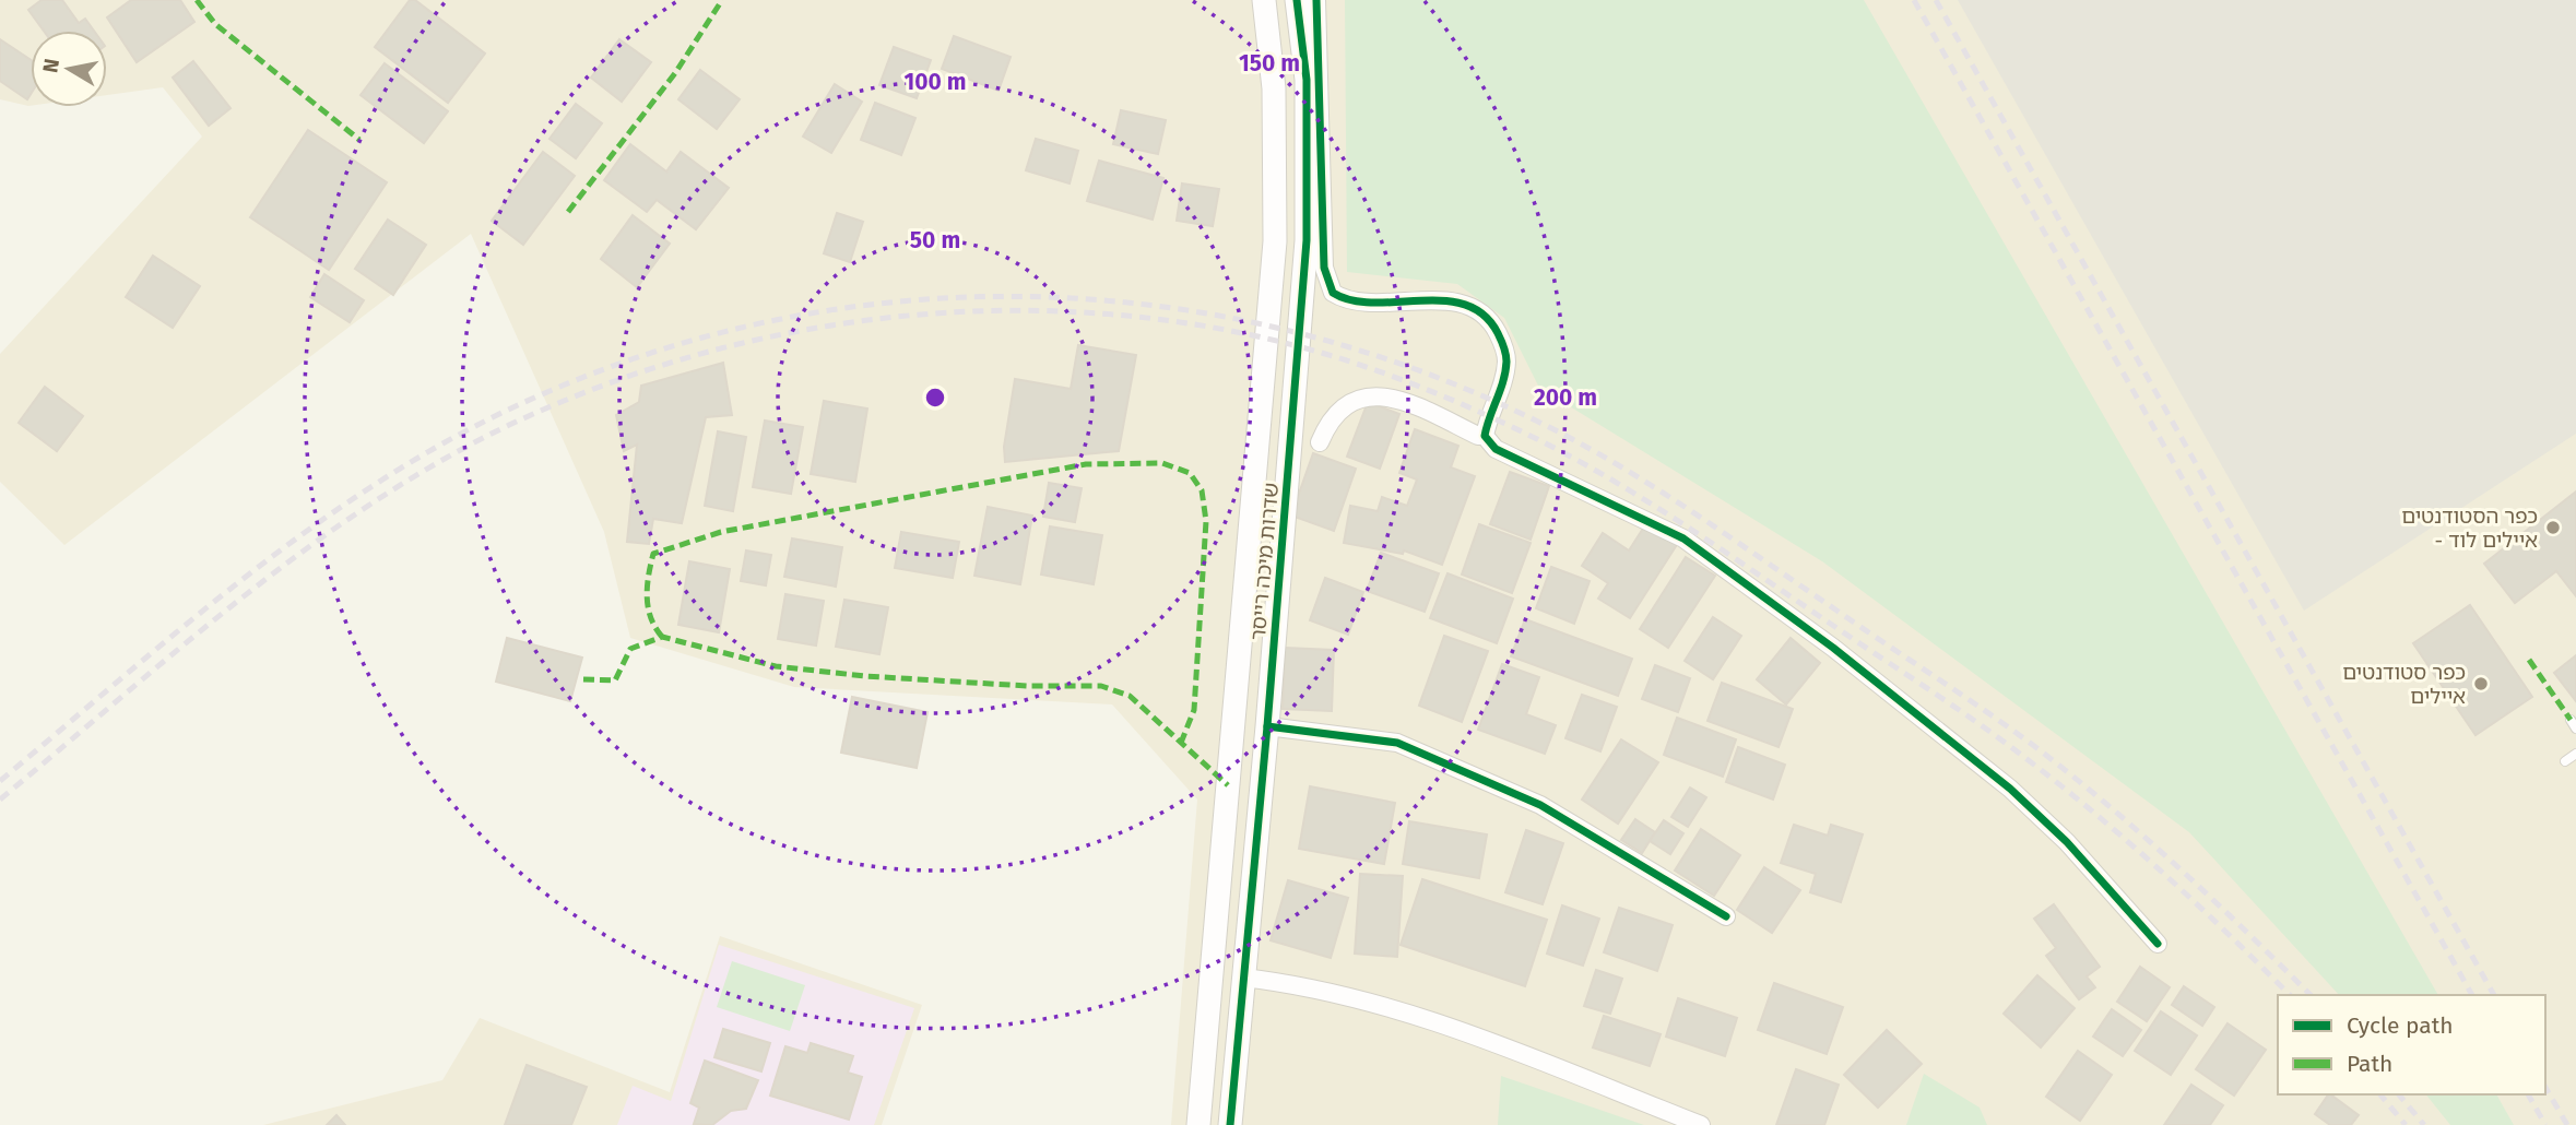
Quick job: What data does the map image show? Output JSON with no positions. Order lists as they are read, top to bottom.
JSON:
{
  "streets": {
    "street": ["שדרות מיכה רייסר"]
  },
  "places": ["כפר הסטודנטים - איילים לוד", "כפר סטודנטים איילים"],
  "legend": ["Cycle path", "Path"],
  "north": "left",
  "rings": [
    "150 m",
    "100 m",
    "50 m",
    "200 m"
  ]
}
